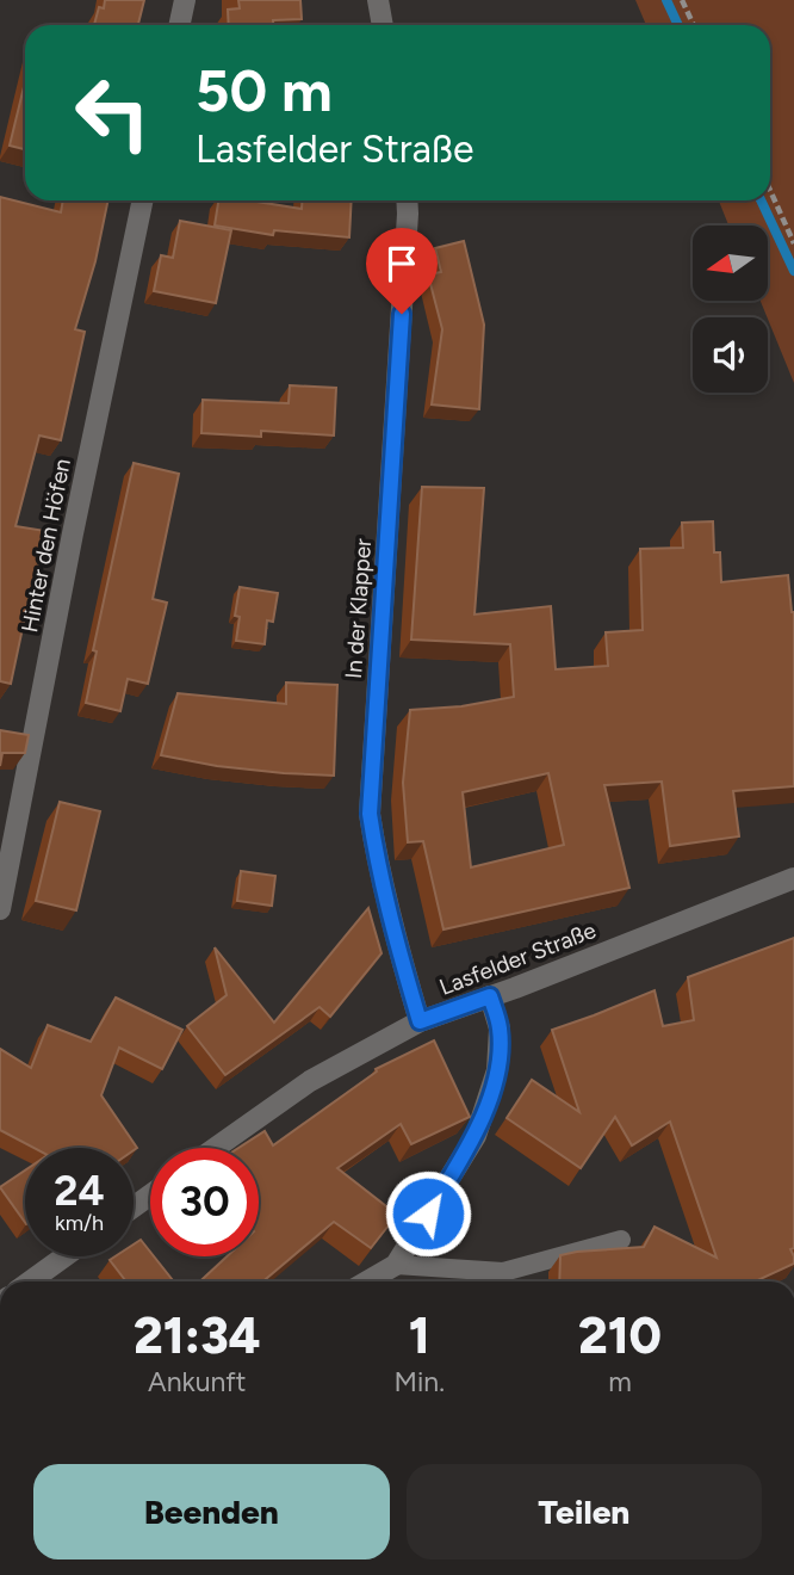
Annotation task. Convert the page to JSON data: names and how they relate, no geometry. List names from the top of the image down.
{
  "streets": {
    "street": ["Hinter den Höfen", "In der Klapper", "Lasfelder Straße"]
  },
  "crossings": [
    ["In der Klapper", "Lasfelder Straße"]
  ],
  "north": "left",
  "page": {
    "turn": ["50 m", "Lasfelder Straße"],
    "speed": "24 km/h",
    "limit": "30",
    "eta": [
      "21:34",
      "Ankunft",
      "1",
      "Min.",
      "210",
      "m"
    ],
    "buttons": ["Beenden", "Teilen"]
  }
}
